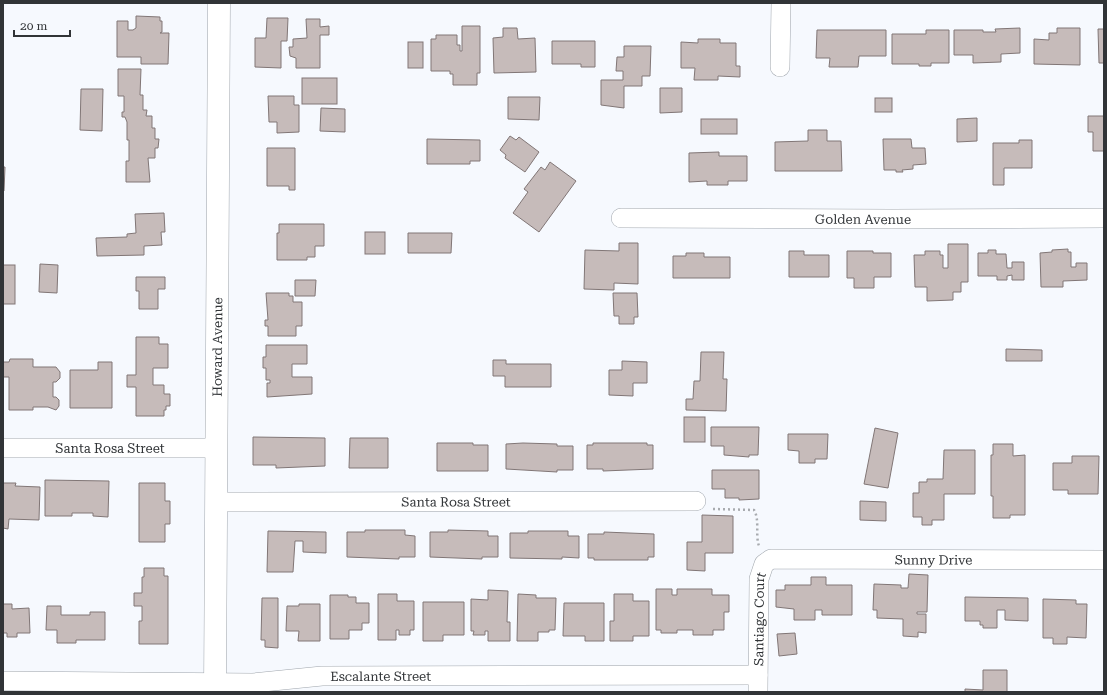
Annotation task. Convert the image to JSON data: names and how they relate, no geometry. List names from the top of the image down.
{
  "streets": {
    "street": [
      "Golden Avenue",
      "Howard Avenue",
      "Santa Rosa Street",
      "Sunny Drive",
      "Santiago Court",
      "Escalante Street"
    ]
  },
  "crossings": [
    ["Howard Avenue", "Santa Rosa Street"],
    ["Howard Avenue", "Escalante Street"],
    ["Sunny Drive", "Santiago Court"],
    ["Santiago Court", "Escalante Street"]
  ],
  "scale_bar": "20 m"
}
